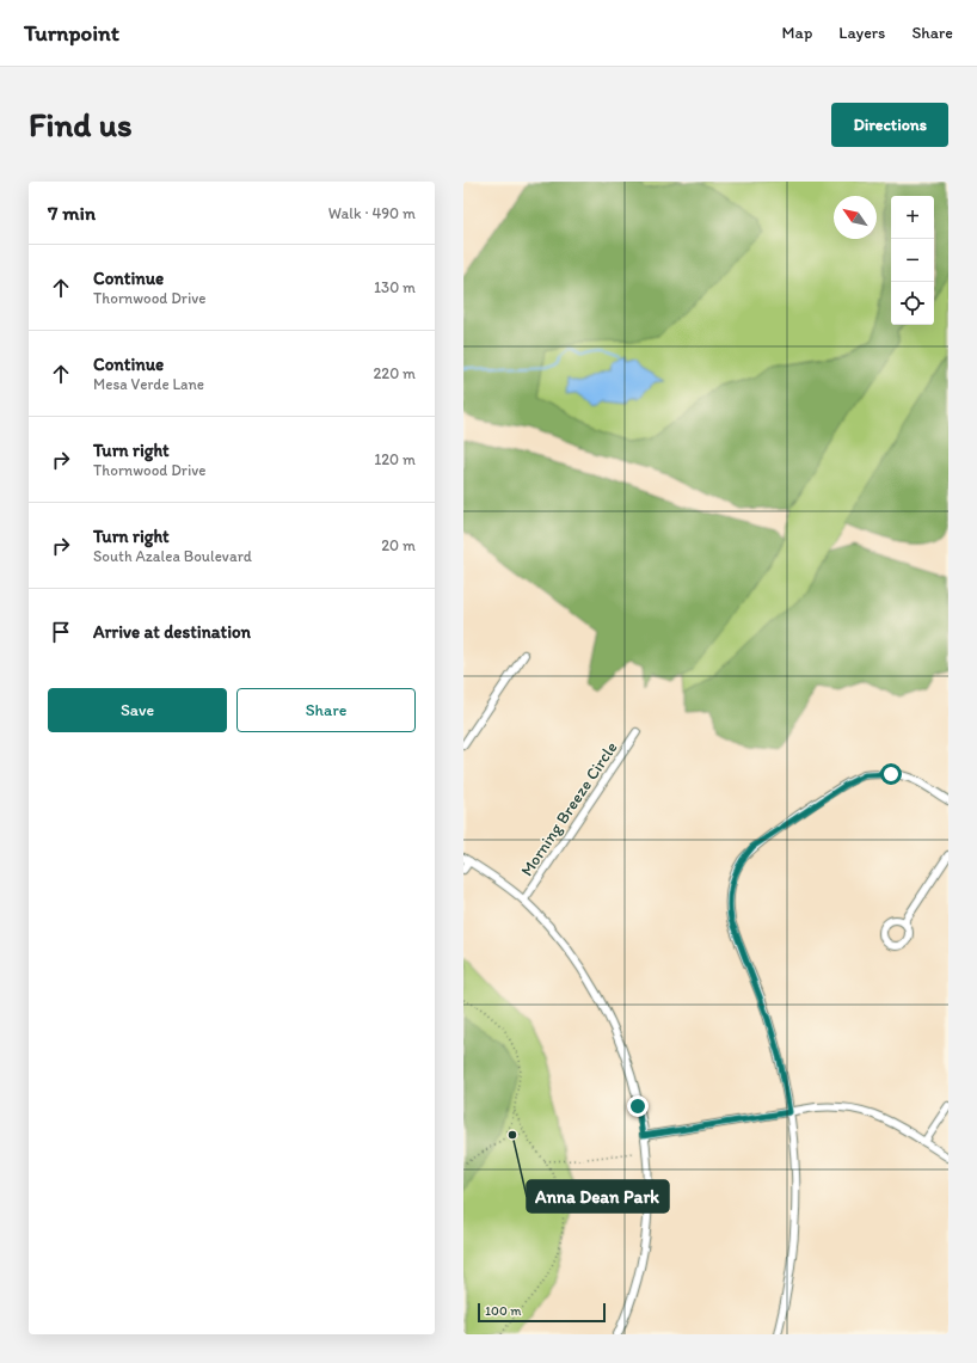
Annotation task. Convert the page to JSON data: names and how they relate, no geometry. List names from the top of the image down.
{
  "streets": {
    "street": ["Morning Breeze Circle"]
  },
  "places": ["Anna Dean Park"],
  "scale_bar": "100 m",
  "north": "top left",
  "page": {
    "header": "Turnpoint",
    "nav": ["Map", "Layers", "Share"],
    "buttons": [
      "Directions",
      ["Save", "Share"]
    ],
    "title": "Find us",
    "heading": ["7 min", "Walk · 490 m"],
    "map_buttons": ["+", "−"],
    "list": [
      ["Continue", "Thornwood Drive", "130 m"],
      ["Continue", "Mesa Verde Lane", "220 m"],
      ["Turn right", "Thornwood Drive", "120 m"],
      ["Turn right", "South Azalea Boulevard", "20 m"],
      "Arrive at destination"
    ],
    "scale": "100 m"
  }
}
